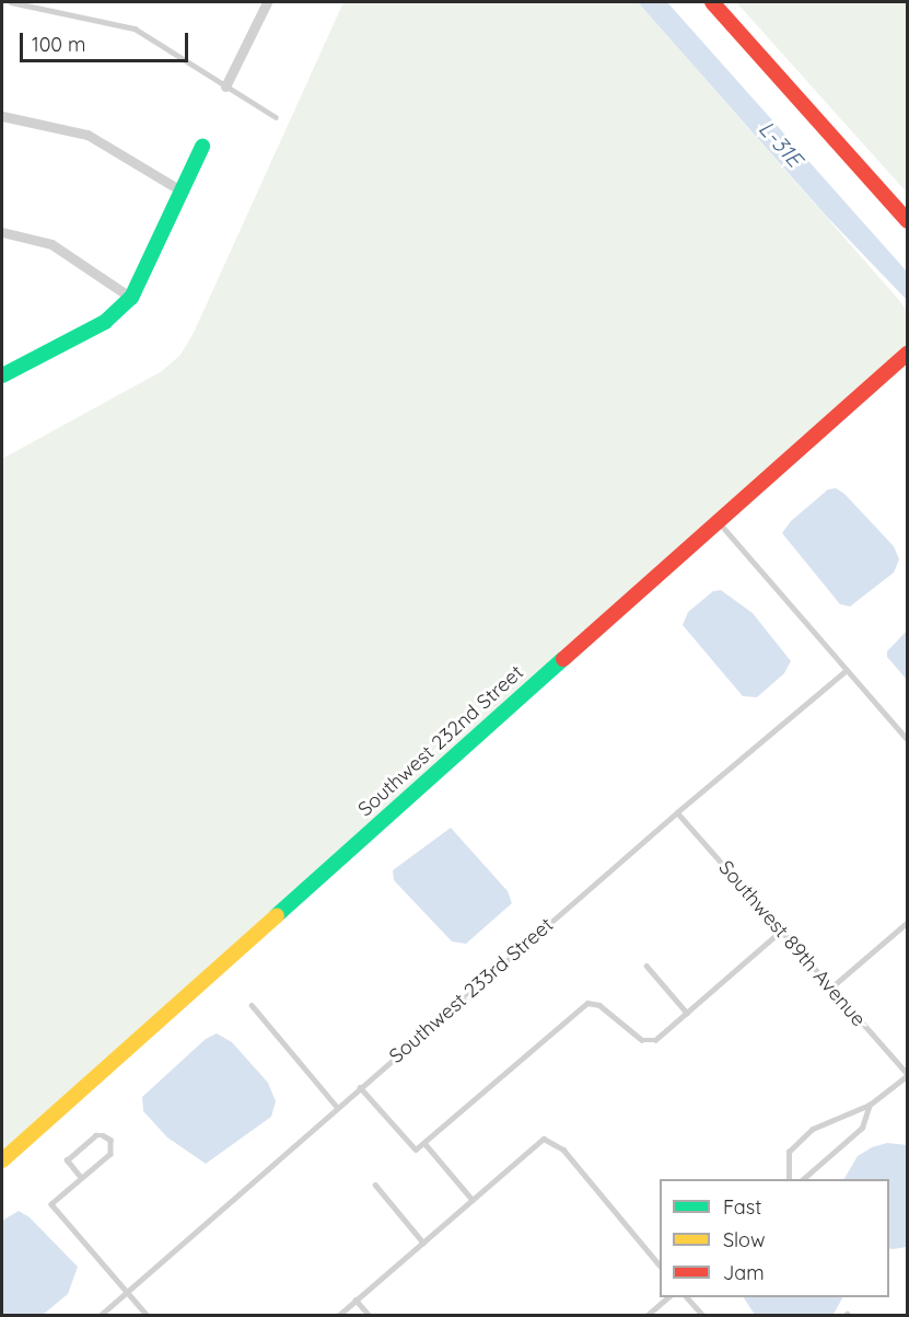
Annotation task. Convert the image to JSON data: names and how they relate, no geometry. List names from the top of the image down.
{
  "streets": {
    "street": ["Southwest 232nd Street"],
    "lane": ["Southwest 89th Avenue", "Southwest 233rd Street"]
  },
  "crossings": [
    ["Southwest 89th Avenue", "Southwest 233rd Street"]
  ],
  "water": ["L-31E"],
  "legend": ["Fast", "Slow", "Jam"],
  "scale_bar": "100 m"
}
